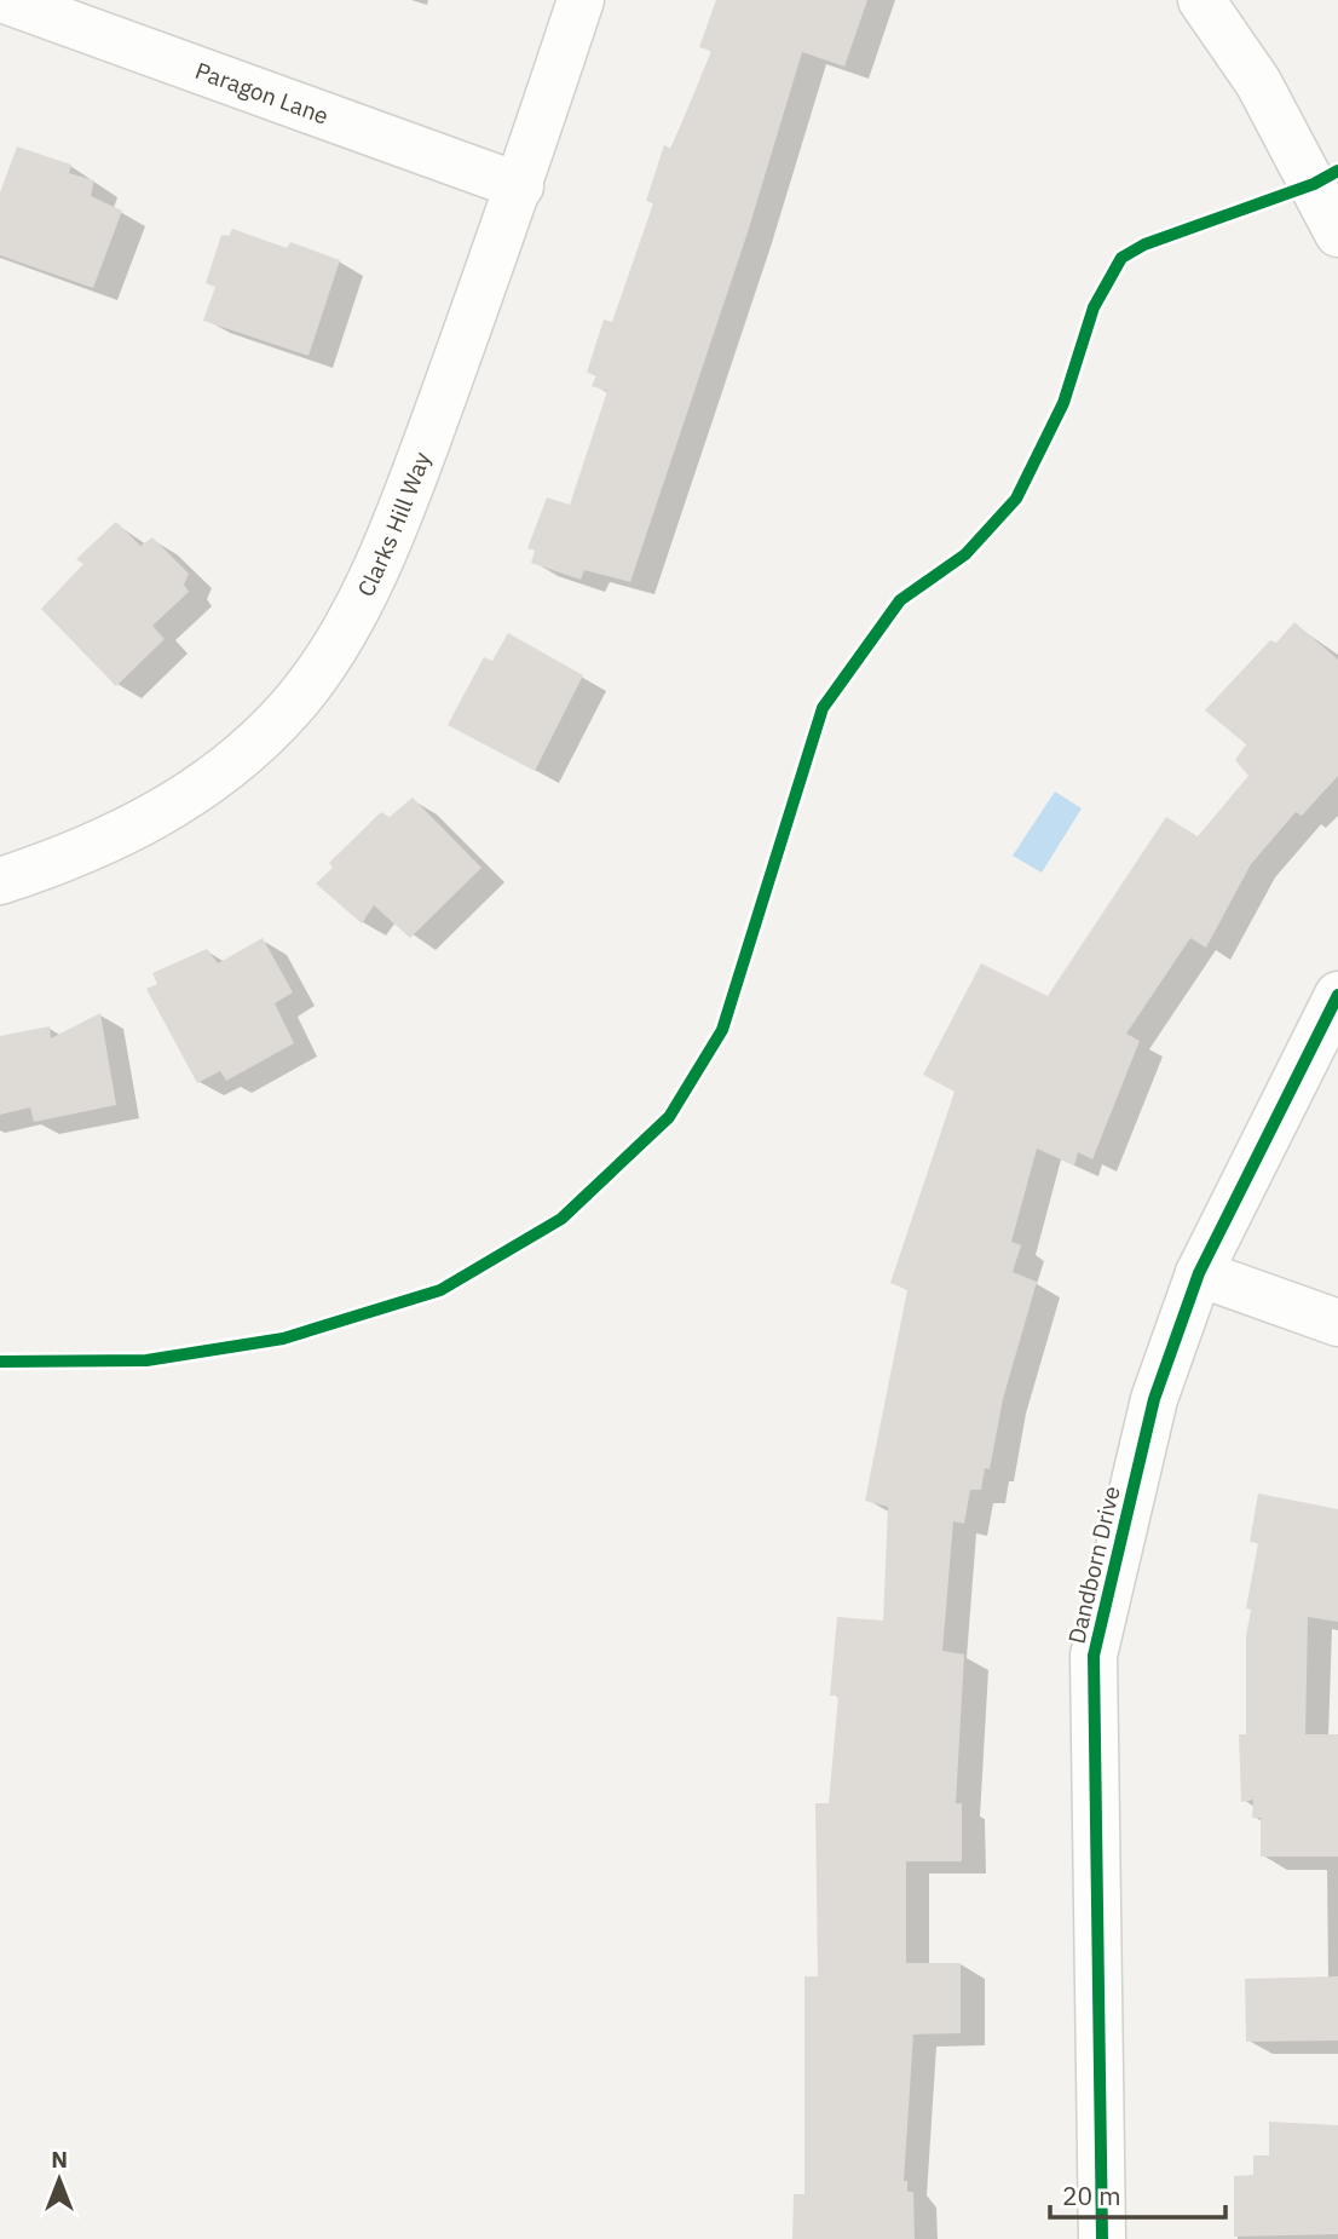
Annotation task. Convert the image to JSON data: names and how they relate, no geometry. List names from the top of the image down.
{
  "streets": {
    "street": ["Paragon Lane", "Clarks Hill Way", "Dandborn Drive"]
  },
  "crossings": [
    ["Paragon Lane", "Clarks Hill Way"]
  ],
  "scale_bar": "20 m",
  "north": "top"
}
